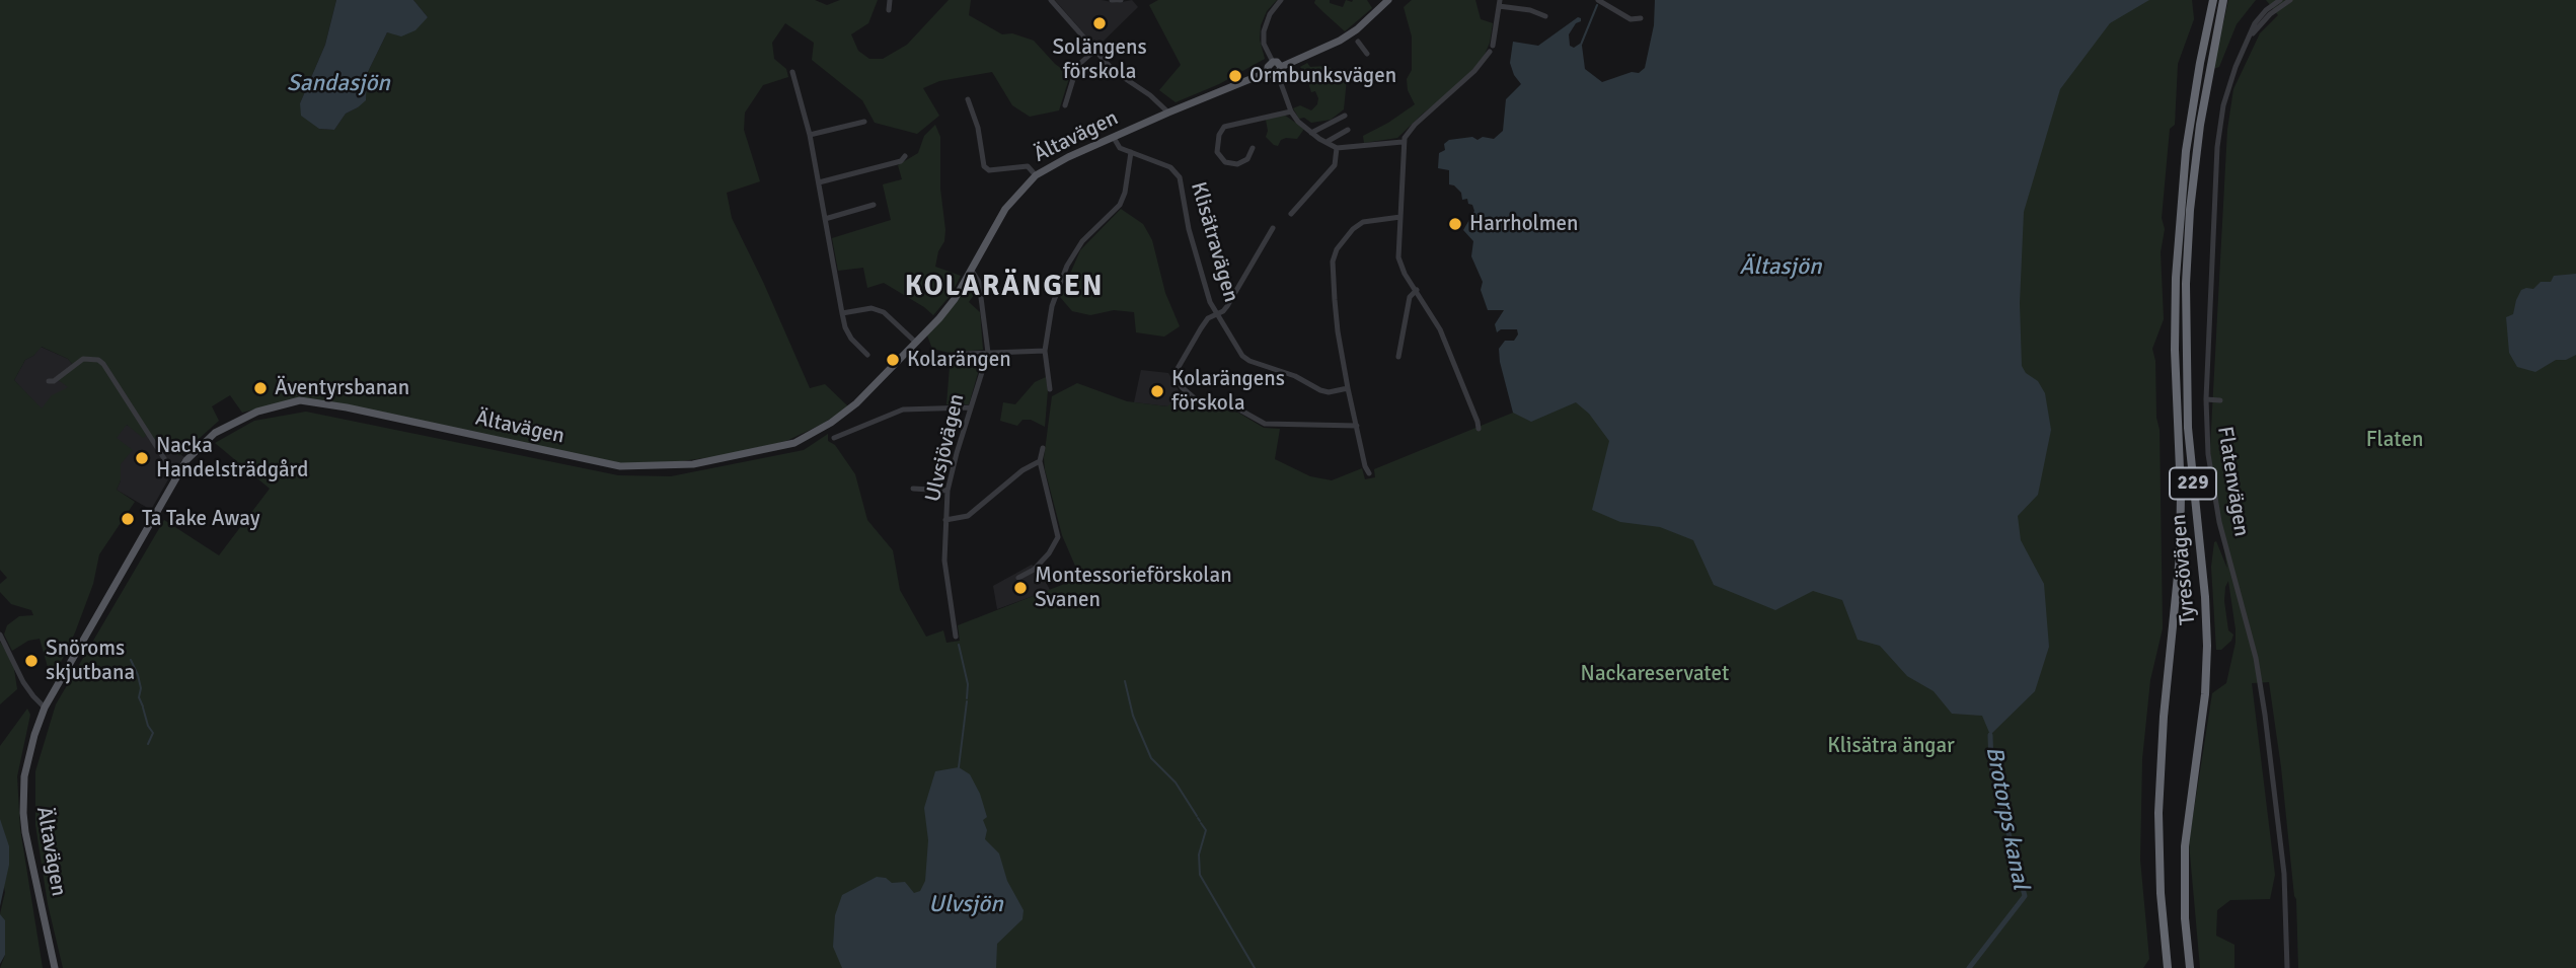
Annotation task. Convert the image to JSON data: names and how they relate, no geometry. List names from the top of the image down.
{
  "streets": {
    "highway": ["229", "Tyresövägen"],
    "main road": ["Ältavägen"],
    "street": ["Klisätravägen", "Ulvsjövägen", "Flatenvägen"]
  },
  "crossings": [
    ["Ältavägen", "Klisätravägen"],
    ["Ältavägen", "Ulvsjövägen"]
  ],
  "districts": ["KOLARÄNGEN"],
  "water": [
    "Sandasjön",
    "Ältasjön",
    "Brotorps kanal",
    "Ulvsjön"
  ],
  "parks": ["Flaten", "Nackareservatet", "Klisätra ängar"],
  "places": [
    "Solängens förskola",
    "Ormbunksvägen",
    "Harrholmen",
    "Kolarängen",
    "Äventyrsbanan",
    "Kolarängens förskola",
    "Nacka Handelsträdgård",
    "Ta Take Away",
    "Montessorieförskolan Svanen",
    "Snöroms skjutbana"
  ]
}
